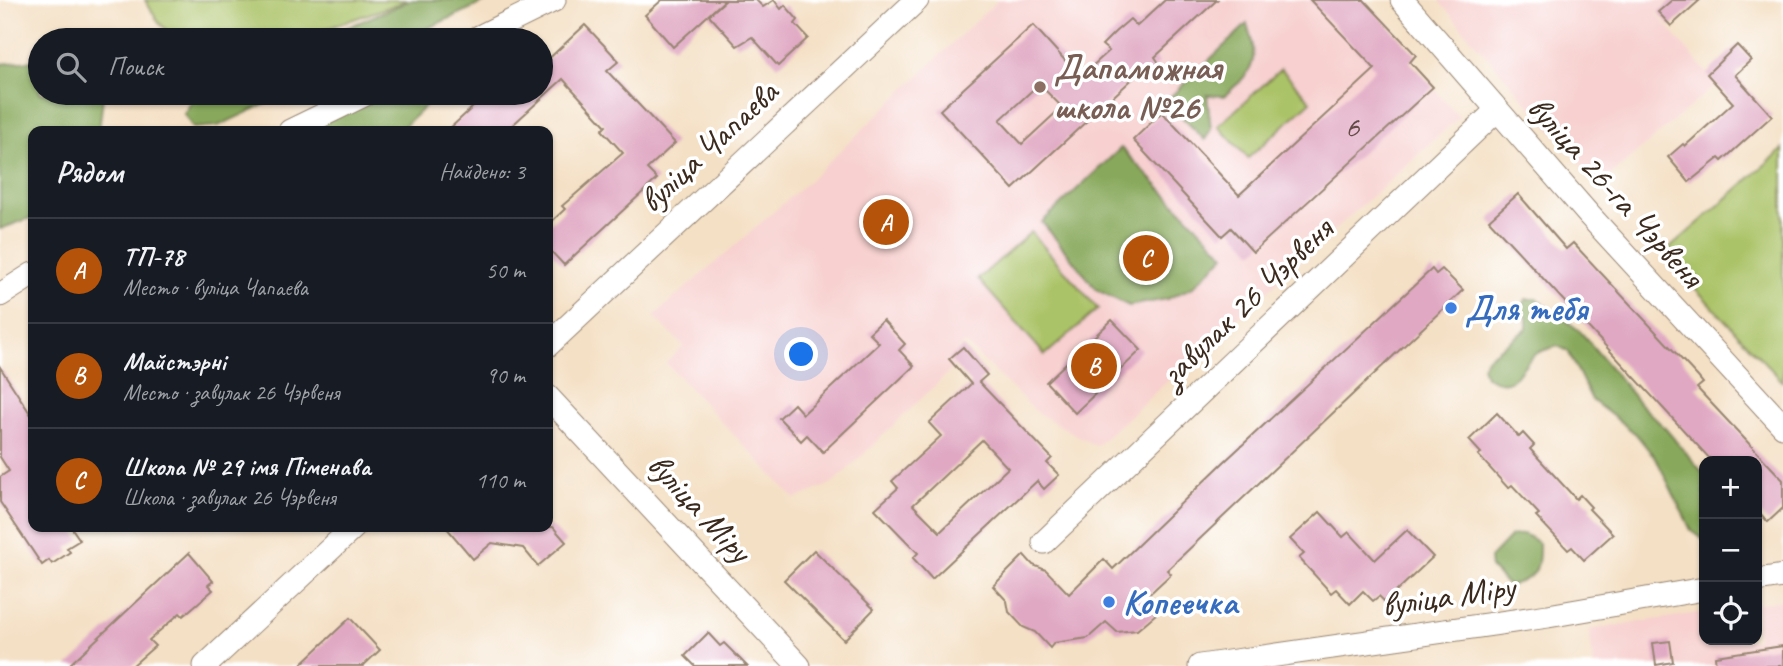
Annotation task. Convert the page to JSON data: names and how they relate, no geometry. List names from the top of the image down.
{
  "streets": {
    "street": [
      "вуліца Чапаева",
      "вуліца 26-га Чэрвеня",
      "завулак 26 Чэрвеня",
      "вуліца Міру"
    ]
  },
  "crossings": [
    ["вуліца 26-га Чэрвеня", "завулак 26 Чэрвеня"]
  ],
  "places": ["Дапаможная школа №26", "Для тебя", "Копеечка"],
  "house_numbers": ["6"],
  "page": {
    "search": "Поиск",
    "heading": ["Рядом", "Найдено: 3"],
    "pins": ["A", "C", "B"],
    "list": [
      {
        "mark": "A",
        "name": "ТП-78",
        "note": "Место · вуліца Чапаева",
        "value": "50 m"
      },
      {
        "mark": "B",
        "name": "Майстэрні",
        "note": "Место · завулак 26 Чэрвеня",
        "value": "90 m"
      },
      {
        "mark": "C",
        "name": "Школа № 29 імя Піменава",
        "note": "Школа · завулак 26 Чэрвеня",
        "value": "110 m"
      }
    ],
    "map_buttons": ["+", "−"]
  }
}
